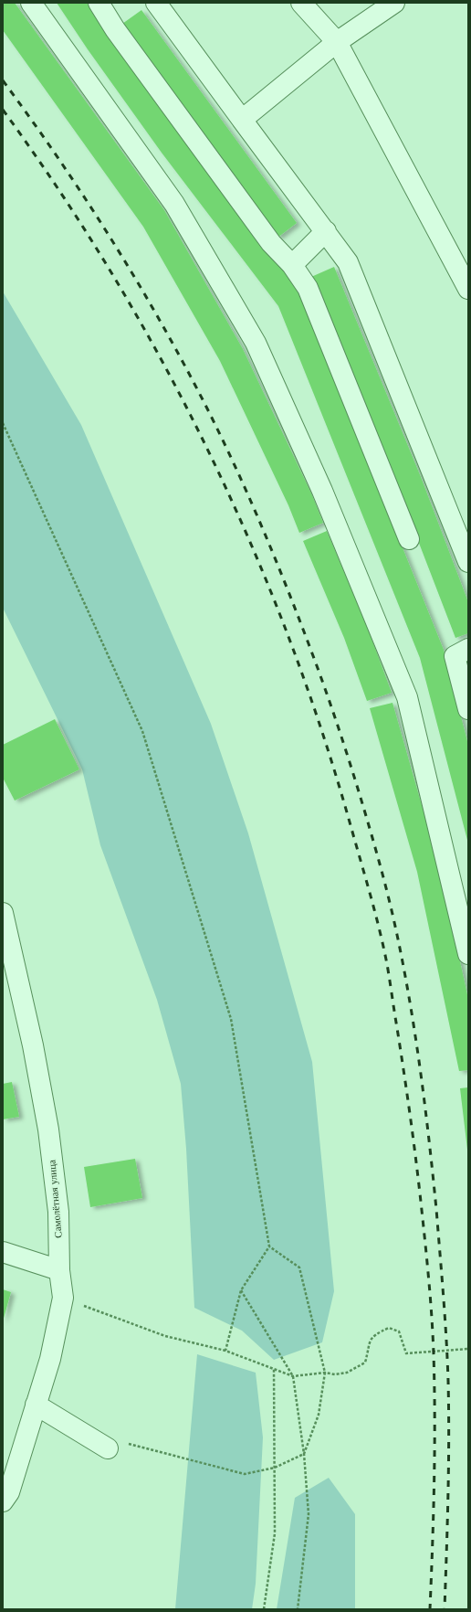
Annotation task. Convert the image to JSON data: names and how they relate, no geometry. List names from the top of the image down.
{
  "streets": {
    "street": ["Самолётная улица"]
  }
}
